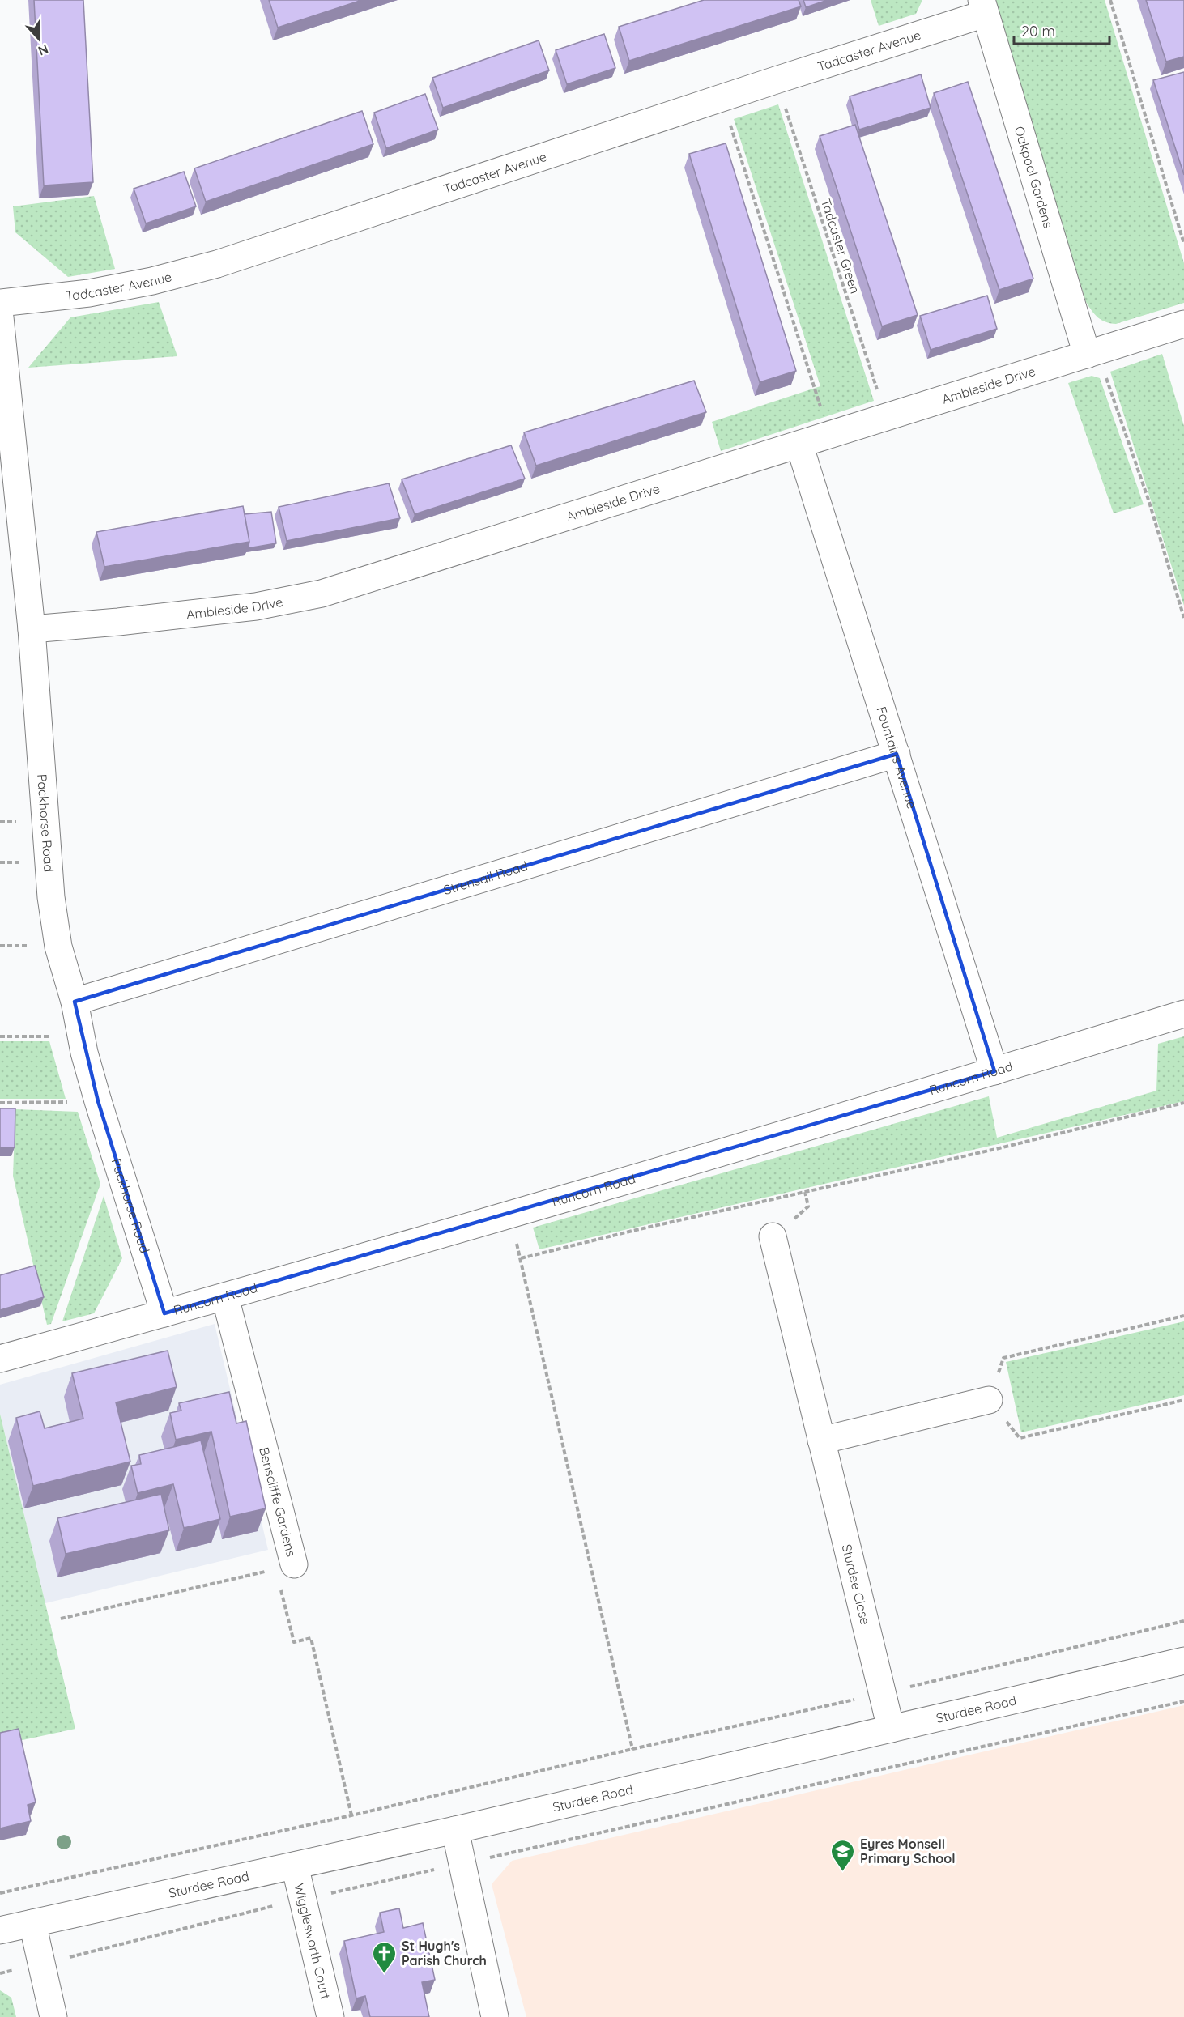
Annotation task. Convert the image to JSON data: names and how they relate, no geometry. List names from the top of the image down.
{
  "streets": {
    "street": [
      "Tadcaster Avenue",
      "Oakpool Gardens",
      "Ambleside Drive",
      "Fountains Avenue",
      "Packhorse Road",
      "Strensall Road",
      "Runcorn Road",
      "Benscliffe Gardens",
      "Sturdee Close",
      "Sturdee Road",
      "Wigglesworth Court"
    ],
    "path": ["Tadcaster Green"]
  },
  "crossings": [
    ["Tadcaster Avenue", "Oakpool Gardens"],
    ["Tadcaster Avenue", "Tadcaster Green"],
    ["Oakpool Gardens", "Ambleside Drive"],
    ["Tadcaster Green", "Ambleside Drive"],
    ["Ambleside Drive", "Fountains Avenue"],
    ["Ambleside Drive", "Packhorse Road"],
    ["Fountains Avenue", "Strensall Road"],
    ["Fountains Avenue", "Runcorn Road"],
    ["Packhorse Road", "Strensall Road"],
    ["Packhorse Road", "Runcorn Road"],
    ["Runcorn Road", "Benscliffe Gardens"],
    ["Sturdee Close", "Sturdee Road"],
    ["Sturdee Road", "Wigglesworth Court"]
  ],
  "places": {
    "school or university": ["Eyres Monsell Primary School"],
    "church": ["St Hugh's Parish Church"]
  },
  "scale_bar": "20 m",
  "north": "bottom"
}
